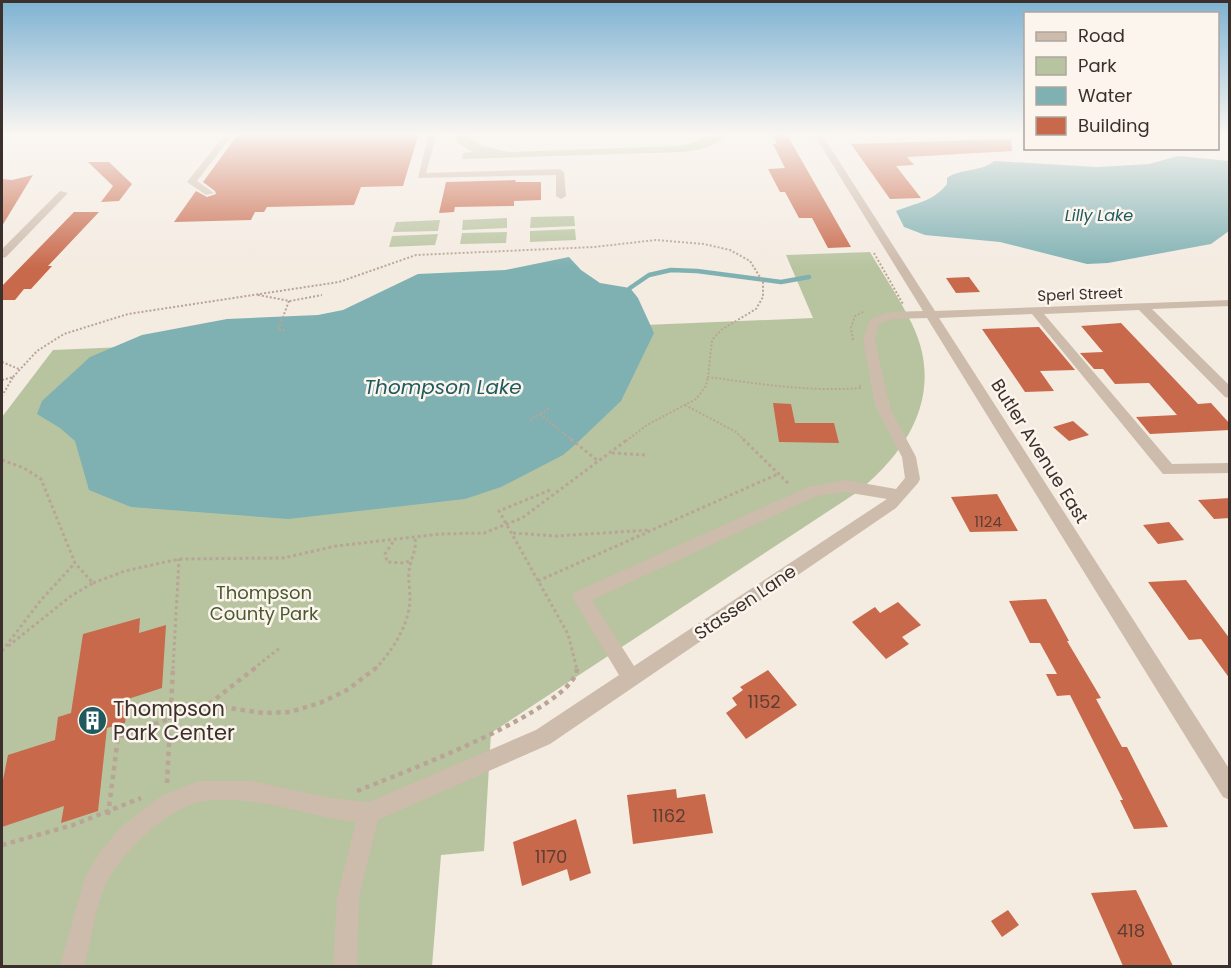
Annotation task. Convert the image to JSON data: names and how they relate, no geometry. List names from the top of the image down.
{
  "streets": {
    "street": ["Sperl Street", "Butler Avenue East", "Stassen Lane"]
  },
  "crossings": [
    ["Sperl Street", "Butler Avenue East"],
    ["Sperl Street", "Stassen Lane"],
    ["Butler Avenue East", "Stassen Lane"]
  ],
  "water": ["Lilly Lake", "Thompson Lake"],
  "parks": ["Thompson County Park"],
  "places": {
    "building": ["Thompson Park Center"]
  },
  "house_numbers": [
    "1124",
    "1152",
    "1162",
    "1170",
    "418"
  ],
  "legend": [
    "Road",
    "Park",
    "Water",
    "Building"
  ]
}
